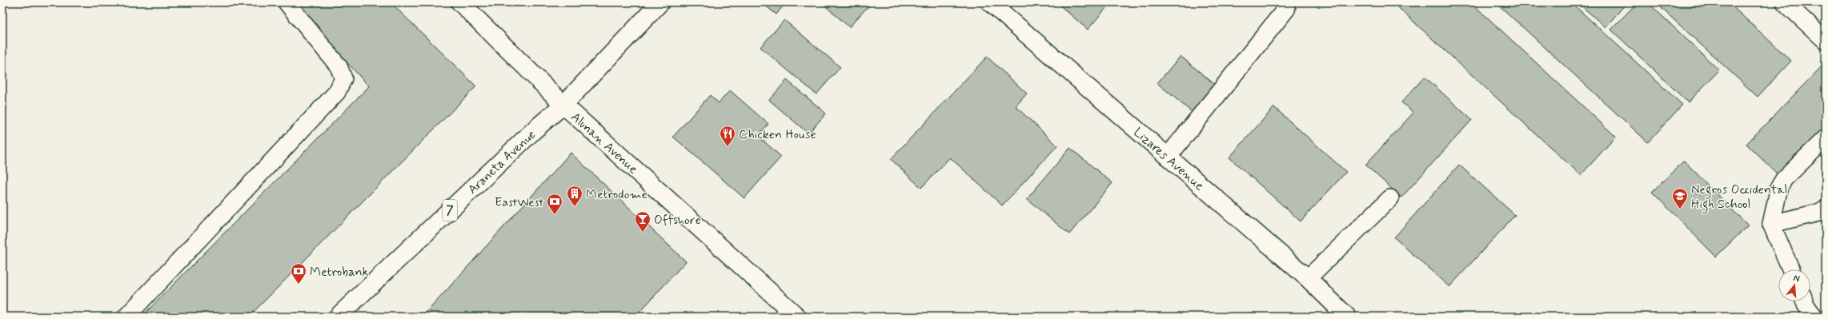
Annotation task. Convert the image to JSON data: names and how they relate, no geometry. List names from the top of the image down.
{
  "streets": {
    "street": [
      "Alunan Avenue",
      "Lizares Avenue",
      "Araneta Avenue",
      "7"
    ]
  },
  "crossings": [
    ["Alunan Avenue", "Araneta Avenue"]
  ],
  "places": {
    "restaurant": ["Chicken House"],
    "building": ["Metrodome"],
    "school or university": ["Negros Occidental High School"],
    "bank": ["EastWest", "Metrobank"],
    "bar": ["Offshore"]
  },
  "north": "top"
}
